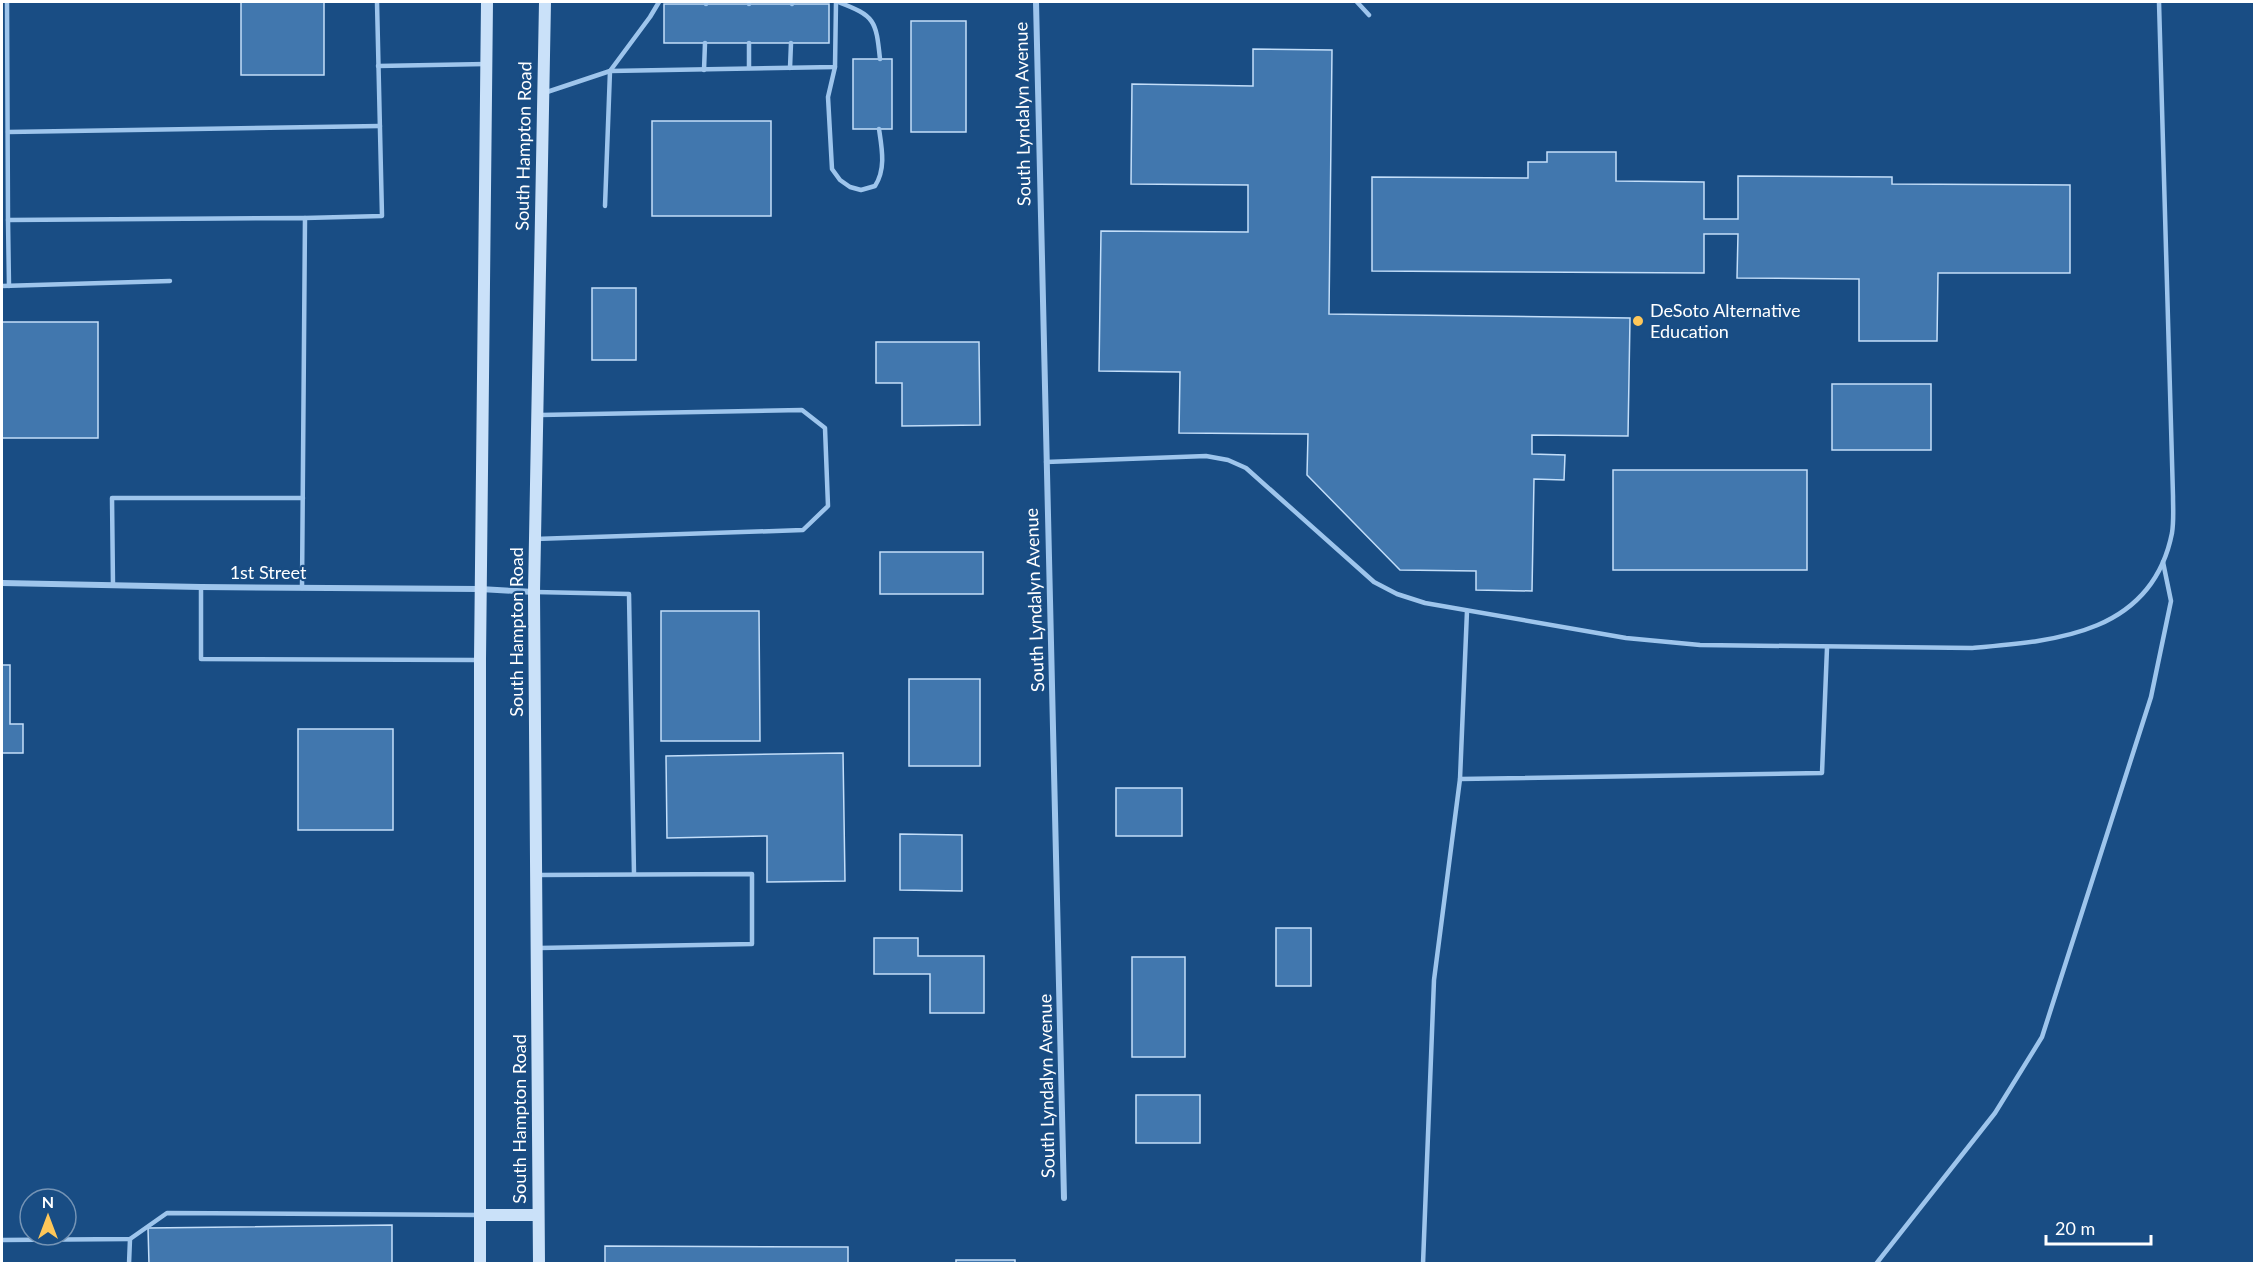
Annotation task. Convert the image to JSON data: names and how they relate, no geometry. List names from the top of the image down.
{
  "streets": {
    "main road": ["South Hampton Road"],
    "street": ["South Lyndalyn Avenue", "1st Street"]
  },
  "crossings": [
    ["South Hampton Road", "1st Street"]
  ],
  "places": ["DeSoto Alternative Education"],
  "scale_bar": "20 m",
  "north": "top"
}
